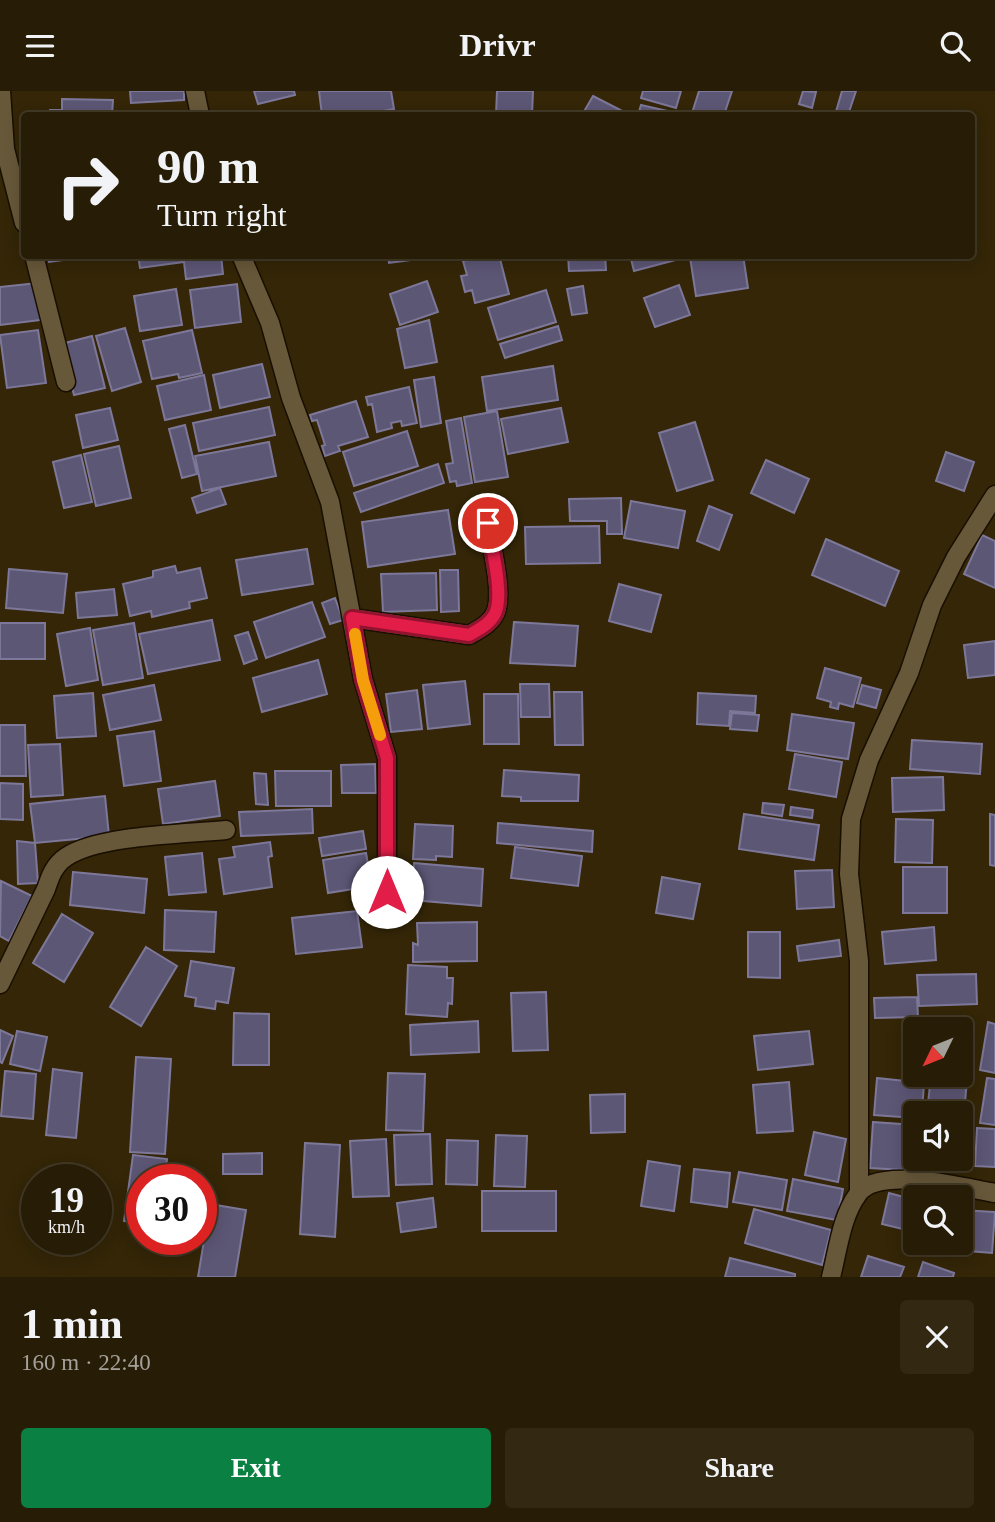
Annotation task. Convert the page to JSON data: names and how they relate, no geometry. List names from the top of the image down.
{
  "north": "bottom left",
  "page": {
    "header": "Drivr",
    "turn": ["90 m", "Turn right"],
    "speed": "19 km/h",
    "limit": "30",
    "heading": ["1 min", "160 m · 22:40"],
    "buttons": ["Exit", "Share"]
  }
}
